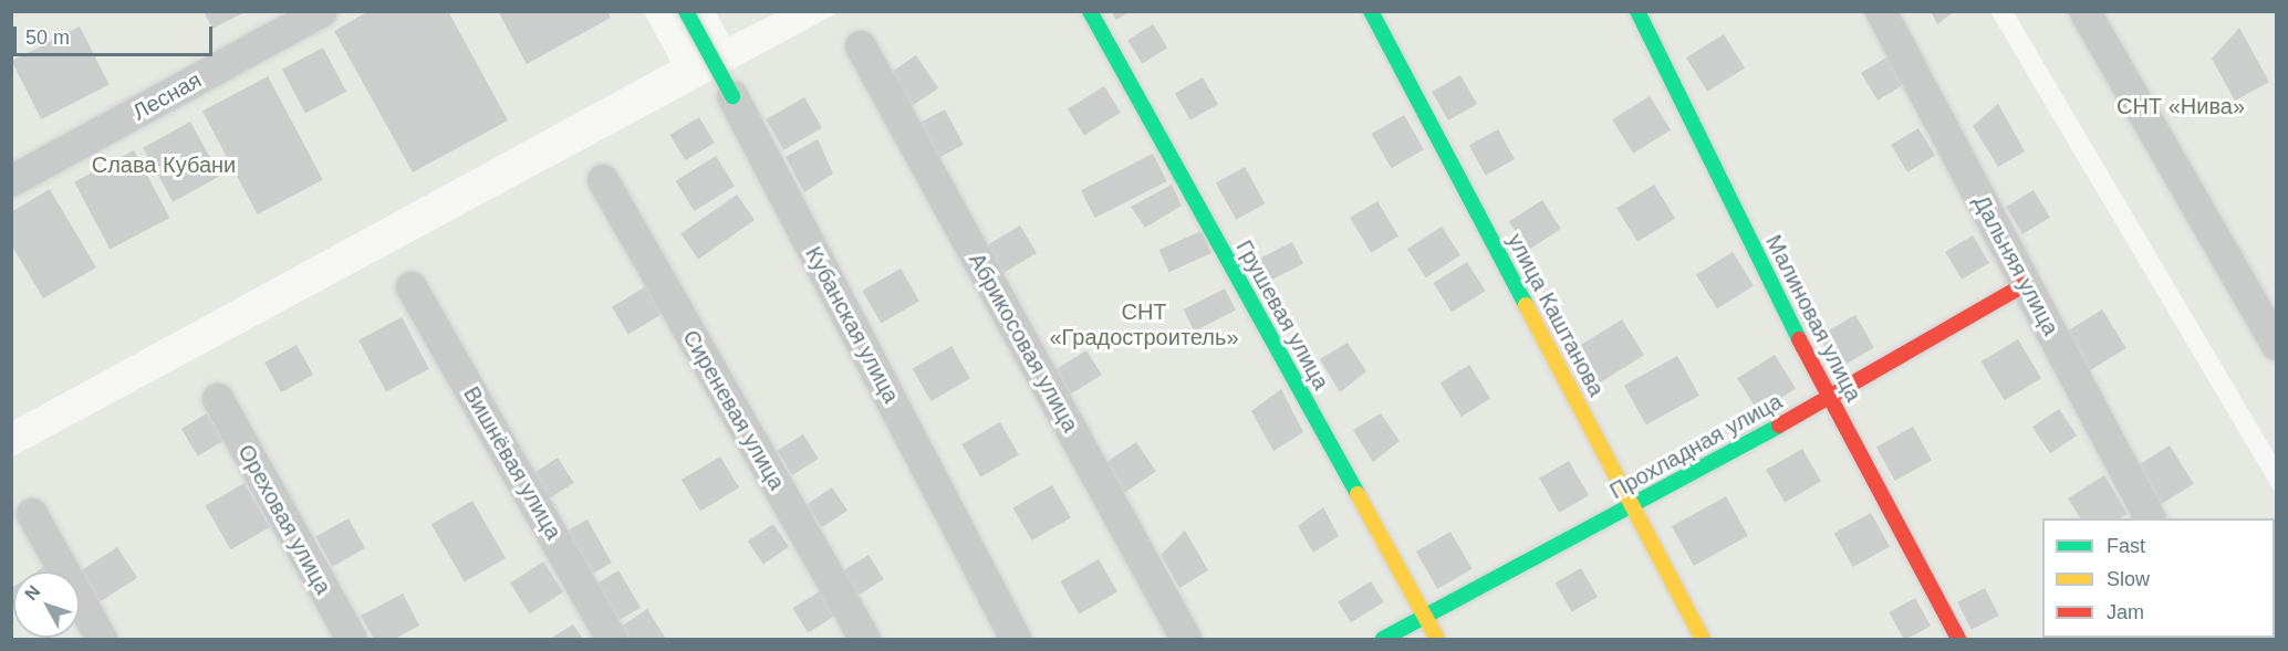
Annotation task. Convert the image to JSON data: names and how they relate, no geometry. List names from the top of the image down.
{
  "streets": {
    "street": [
      "Лесная",
      "Дальняя улица",
      "Грушевая улица",
      "улица Каштанова",
      "Малиновая улица",
      "Кубанская улица",
      "Абрикосовая улица",
      "Сиреневая улица",
      "Прохладная улица",
      "Вишнёвая улица",
      "Ореховая улица"
    ]
  },
  "crossings": [
    ["Дальняя улица", "Прохладная улица"],
    ["Грушевая улица", "Прохладная улица"],
    ["улица Каштанова", "Прохладная улица"],
    ["Малиновая улица", "Прохладная улица"]
  ],
  "parks": ["СНТ «Нива»", "Слава Кубани", "СНТ «Градостроитель»"],
  "legend": ["Fast", "Slow", "Jam"],
  "scale_bar": "50 m",
  "north": "top left"
}
